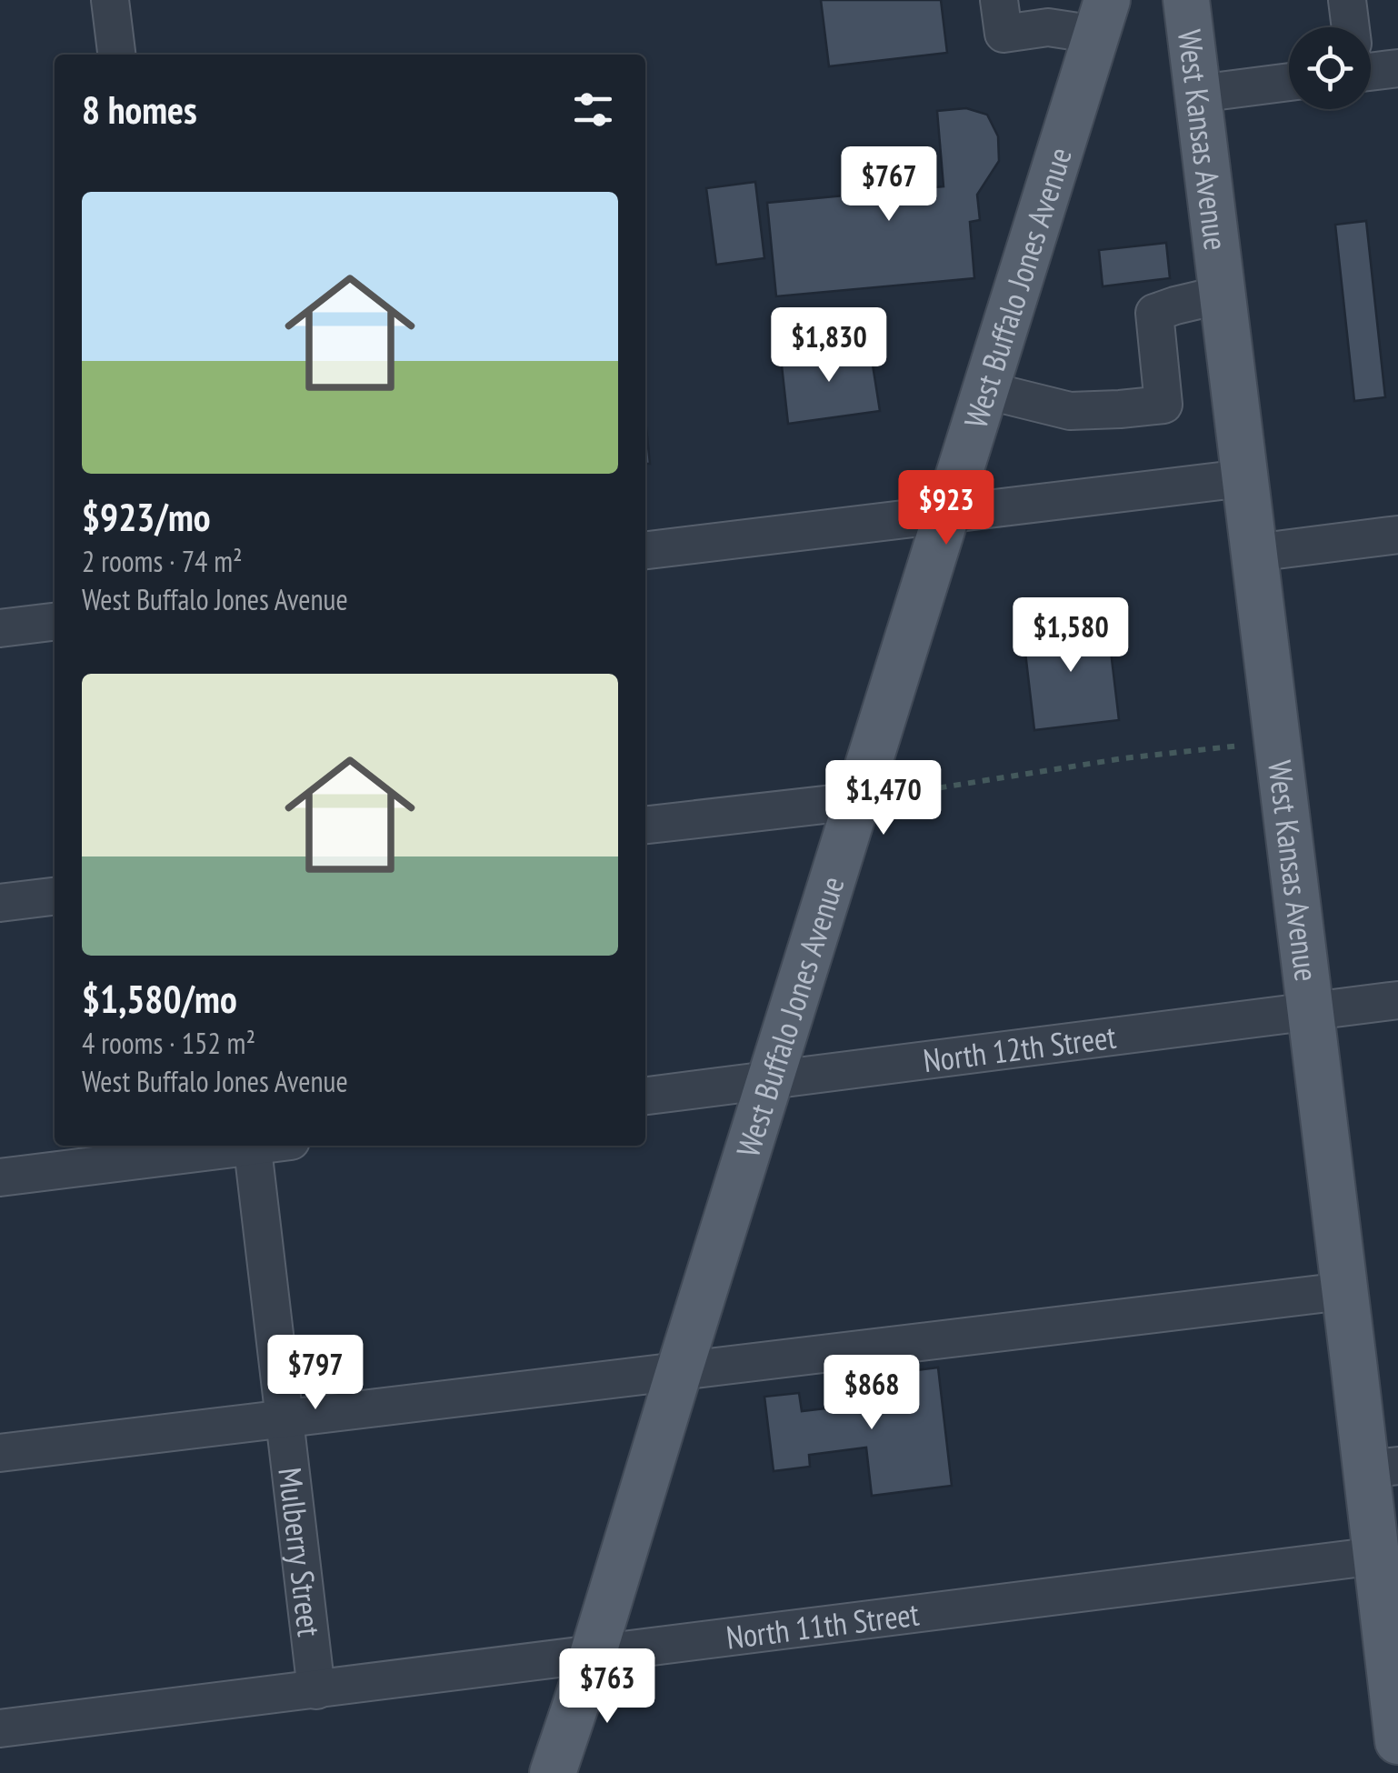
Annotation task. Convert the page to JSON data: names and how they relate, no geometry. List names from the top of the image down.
{
  "streets": {
    "main road": ["West Kansas Avenue", "West Buffalo Jones Avenue"],
    "street": ["North 12th Street", "Mulberry Street", "North 11th Street"]
  },
  "crossings": [
    ["West Kansas Avenue", "North 12th Street"],
    ["West Kansas Avenue", "North 11th Street"],
    ["West Buffalo Jones Avenue", "North 12th Street"],
    ["West Buffalo Jones Avenue", "North 11th Street"],
    ["Mulberry Street", "North 11th Street"]
  ],
  "page": {
    "heading": "8 homes",
    "price": [
      "$767",
      "$1,830",
      "$923",
      "$1,580",
      "$1,470",
      "$797",
      "$868",
      "$763"
    ],
    "list": [
      {
        "name": "$923/mo",
        "note": "2 rooms · 74 m² · West Buffalo Jones Avenue"
      },
      {
        "name": "$1,580/mo",
        "note": "4 rooms · 152 m² · West Buffalo Jones Avenue"
      }
    ]
  }
}
